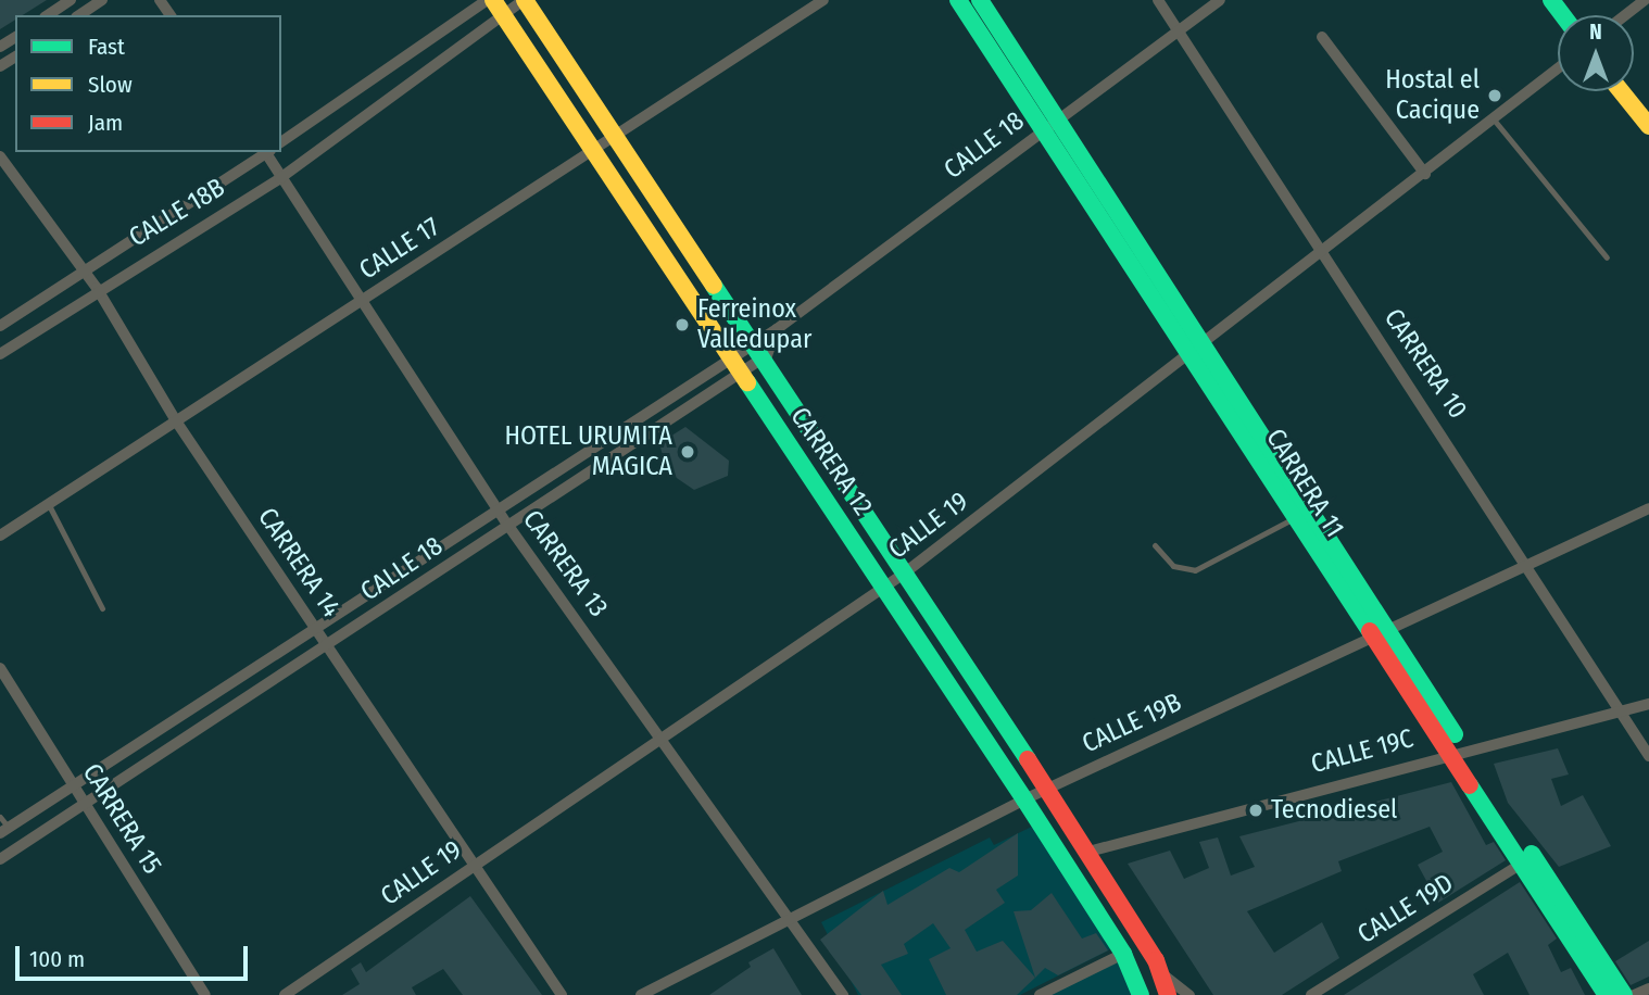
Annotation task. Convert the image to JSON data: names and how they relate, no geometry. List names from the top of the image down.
{
  "streets": {
    "street": [
      "CALLE 18",
      "CALLE 18B",
      "CALLE 17",
      "CARRERA 10",
      "CARRERA 12",
      "CARRERA 11",
      "CALLE 19",
      "CARRERA 14",
      "CARRERA 13",
      "CALLE 19B",
      "CALLE 19C",
      "CARRERA 15",
      "CALLE 19D"
    ]
  },
  "crossings": [
    ["CALLE 18", "CARRERA 10"],
    ["CALLE 18", "CARRERA 12"],
    ["CALLE 18", "CARRERA 11"],
    ["CALLE 18", "CARRERA 14"],
    ["CALLE 18", "CARRERA 13"],
    ["CALLE 18", "CARRERA 15"],
    ["CALLE 18B", "CARRERA 12"],
    ["CALLE 18B", "CARRERA 14"],
    ["CALLE 18B", "CARRERA 13"],
    ["CALLE 17", "CARRERA 12"],
    ["CALLE 17", "CARRERA 14"],
    ["CALLE 17", "CARRERA 13"],
    ["CARRERA 10", "CALLE 19"],
    ["CARRERA 10", "CALLE 19B"],
    ["CARRERA 10", "CALLE 19C"],
    ["CARRERA 12", "CALLE 19"],
    ["CARRERA 12", "CALLE 19B"],
    ["CARRERA 12", "CALLE 19C"],
    ["CARRERA 11", "CALLE 19"],
    ["CARRERA 11", "CALLE 19B"],
    ["CARRERA 11", "CALLE 19C"],
    ["CARRERA 11", "CALLE 19D"],
    ["CALLE 19", "CARRERA 14"],
    ["CALLE 19", "CARRERA 13"],
    ["CARRERA 13", "CALLE 19B"]
  ],
  "places": [
    "Hostal el Cacique",
    "Ferreinox Valledupar",
    "HOTEL URUMITA MAGICA",
    "Tecnodiesel"
  ],
  "legend": ["Fast", "Slow", "Jam"],
  "scale_bar": "100 m",
  "north": "top"
}
